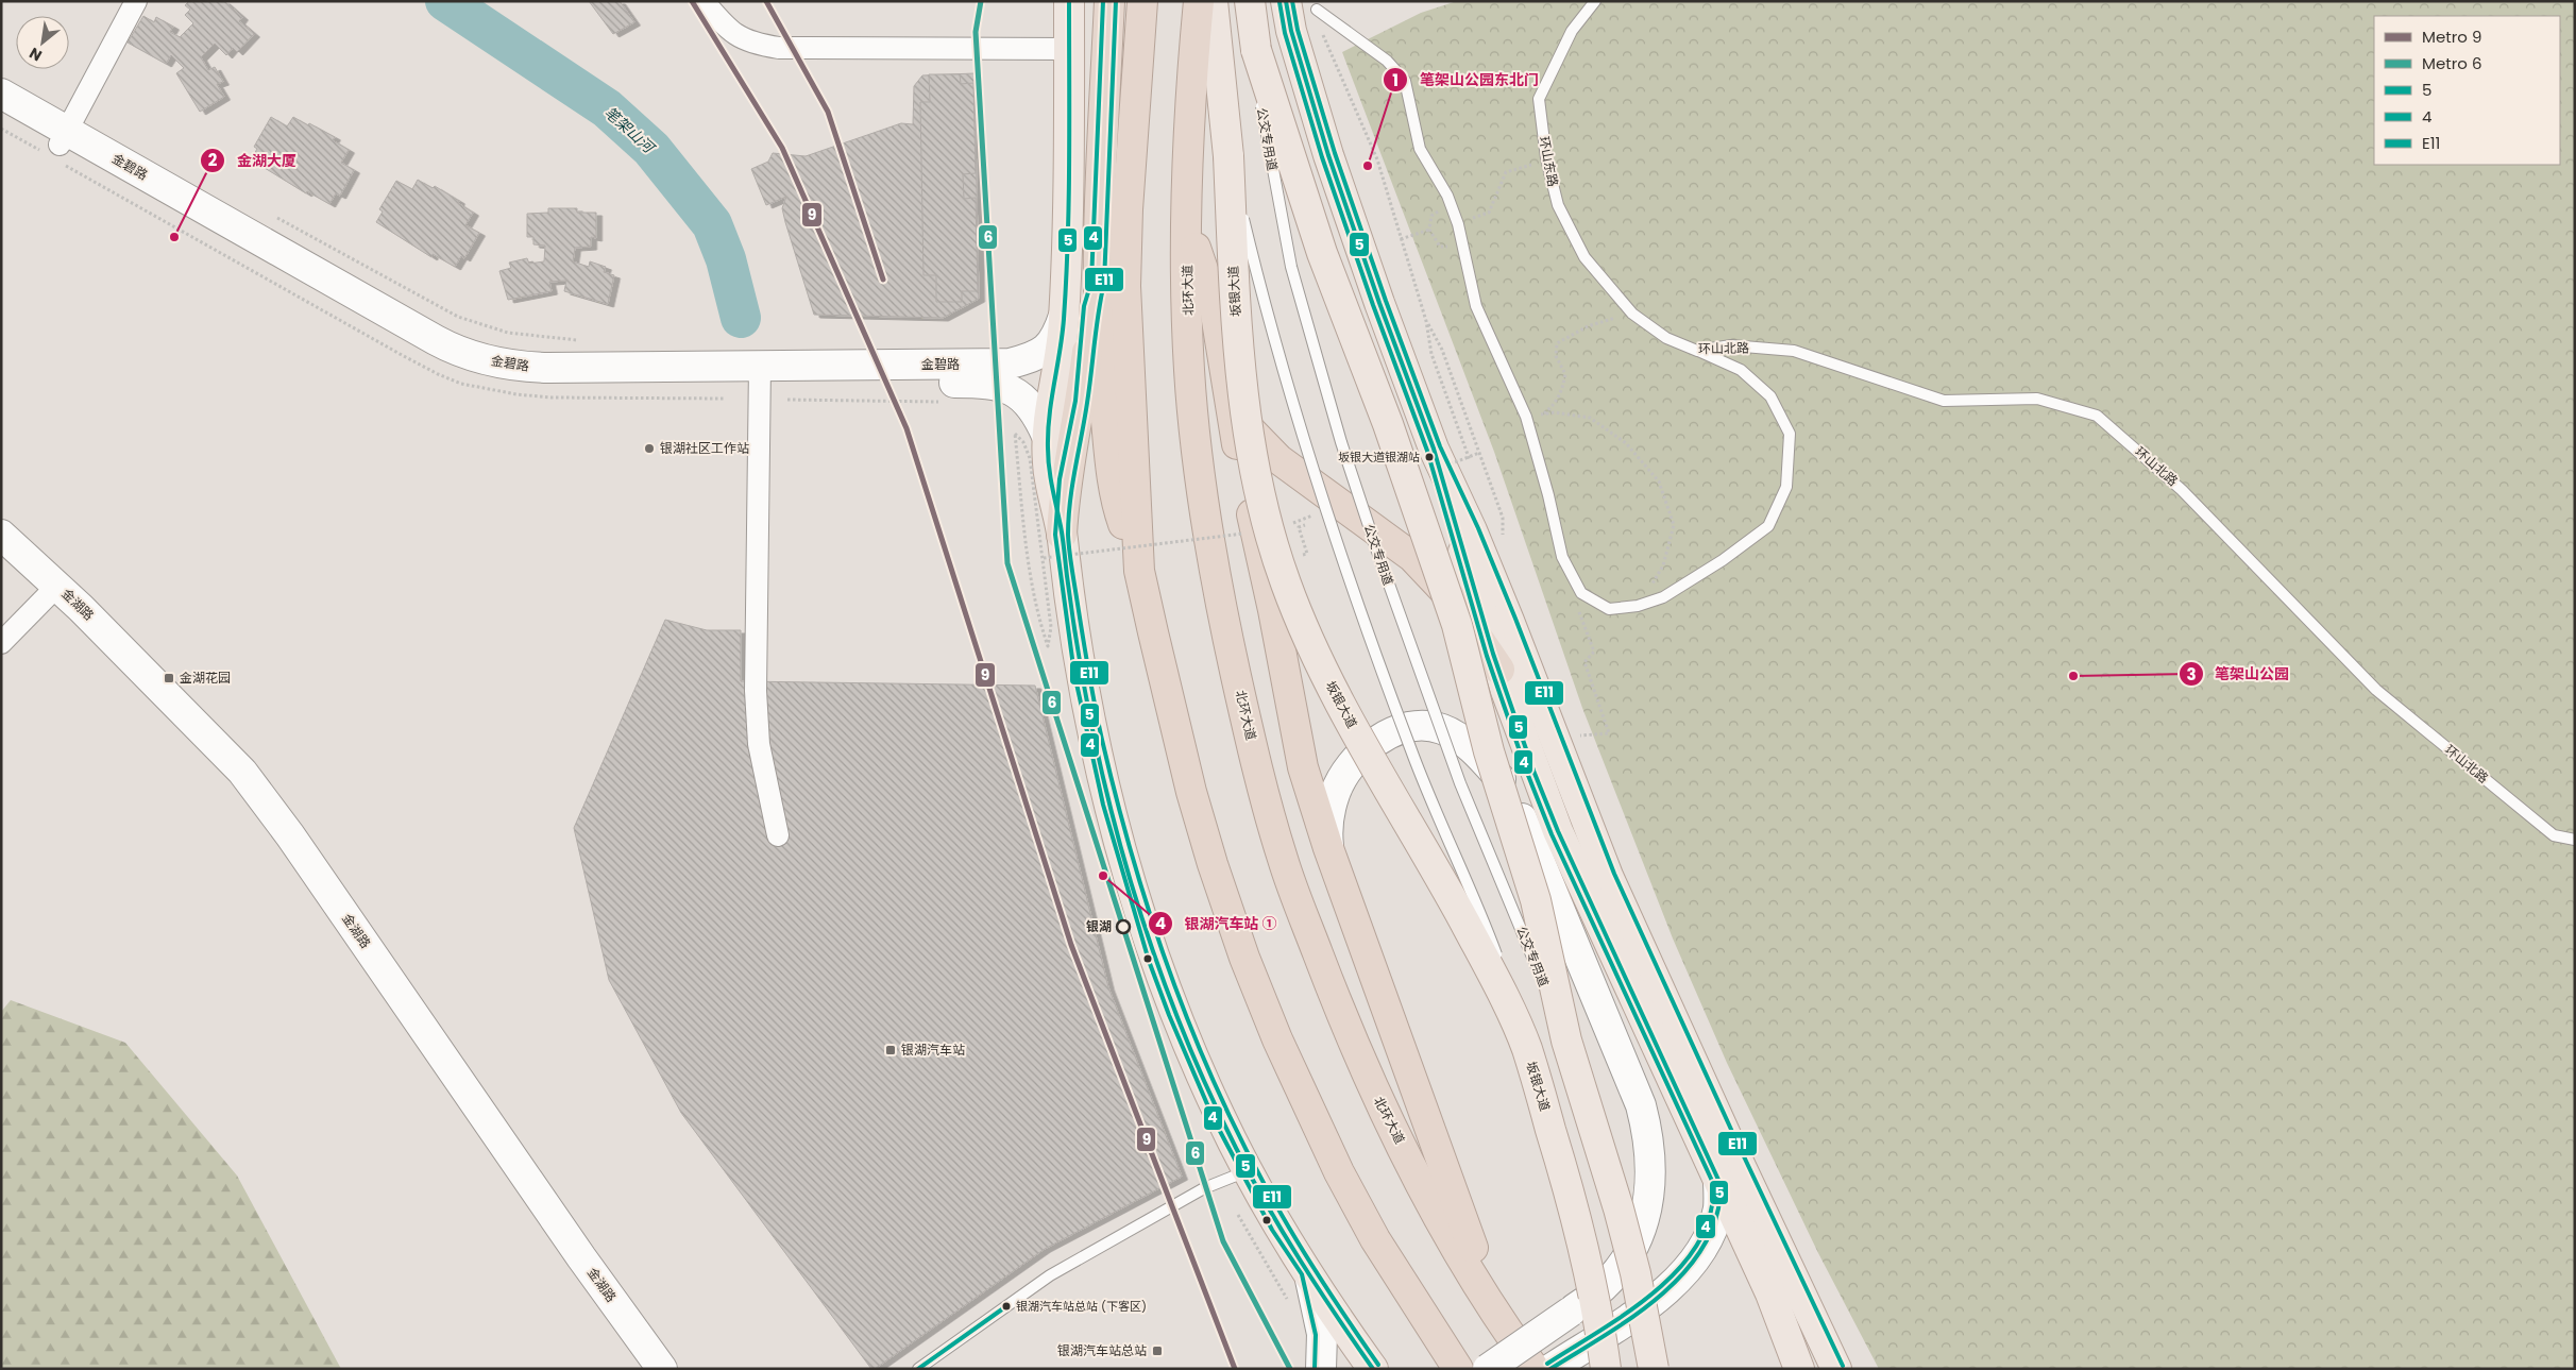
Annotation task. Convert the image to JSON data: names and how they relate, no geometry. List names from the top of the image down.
{
  "streets": {
    "highway": ["北环大道"],
    "main road": ["坂银大道"],
    "street": ["金碧路", "金湖路"],
    "lane": ["公交专用道", "环山东路", "环山北路"]
  },
  "crossings": [
    ["环山东路", "环山北路"]
  ],
  "water": ["笔架山河"],
  "places": {
    "other": [
      "笔架山公园东北门",
      "金湖大厦",
      "银湖社区工作站",
      "坂银大道银湖站",
      "笔架山公园",
      "银湖汽车站 ①",
      "银湖",
      "银湖汽车站总站 (下客区)"
    ],
    "transit": ["金湖花园", "银湖汽车站", "银湖汽车站总站"]
  },
  "lines": [
    "metro line 9",
    "metro line 6",
    "transit line 5",
    "transit line 4",
    "transit line E11"
  ],
  "legend": [
    "Metro 9",
    "Metro 6",
    "5",
    "4",
    "E11"
  ],
  "north": "bottom left"
}
